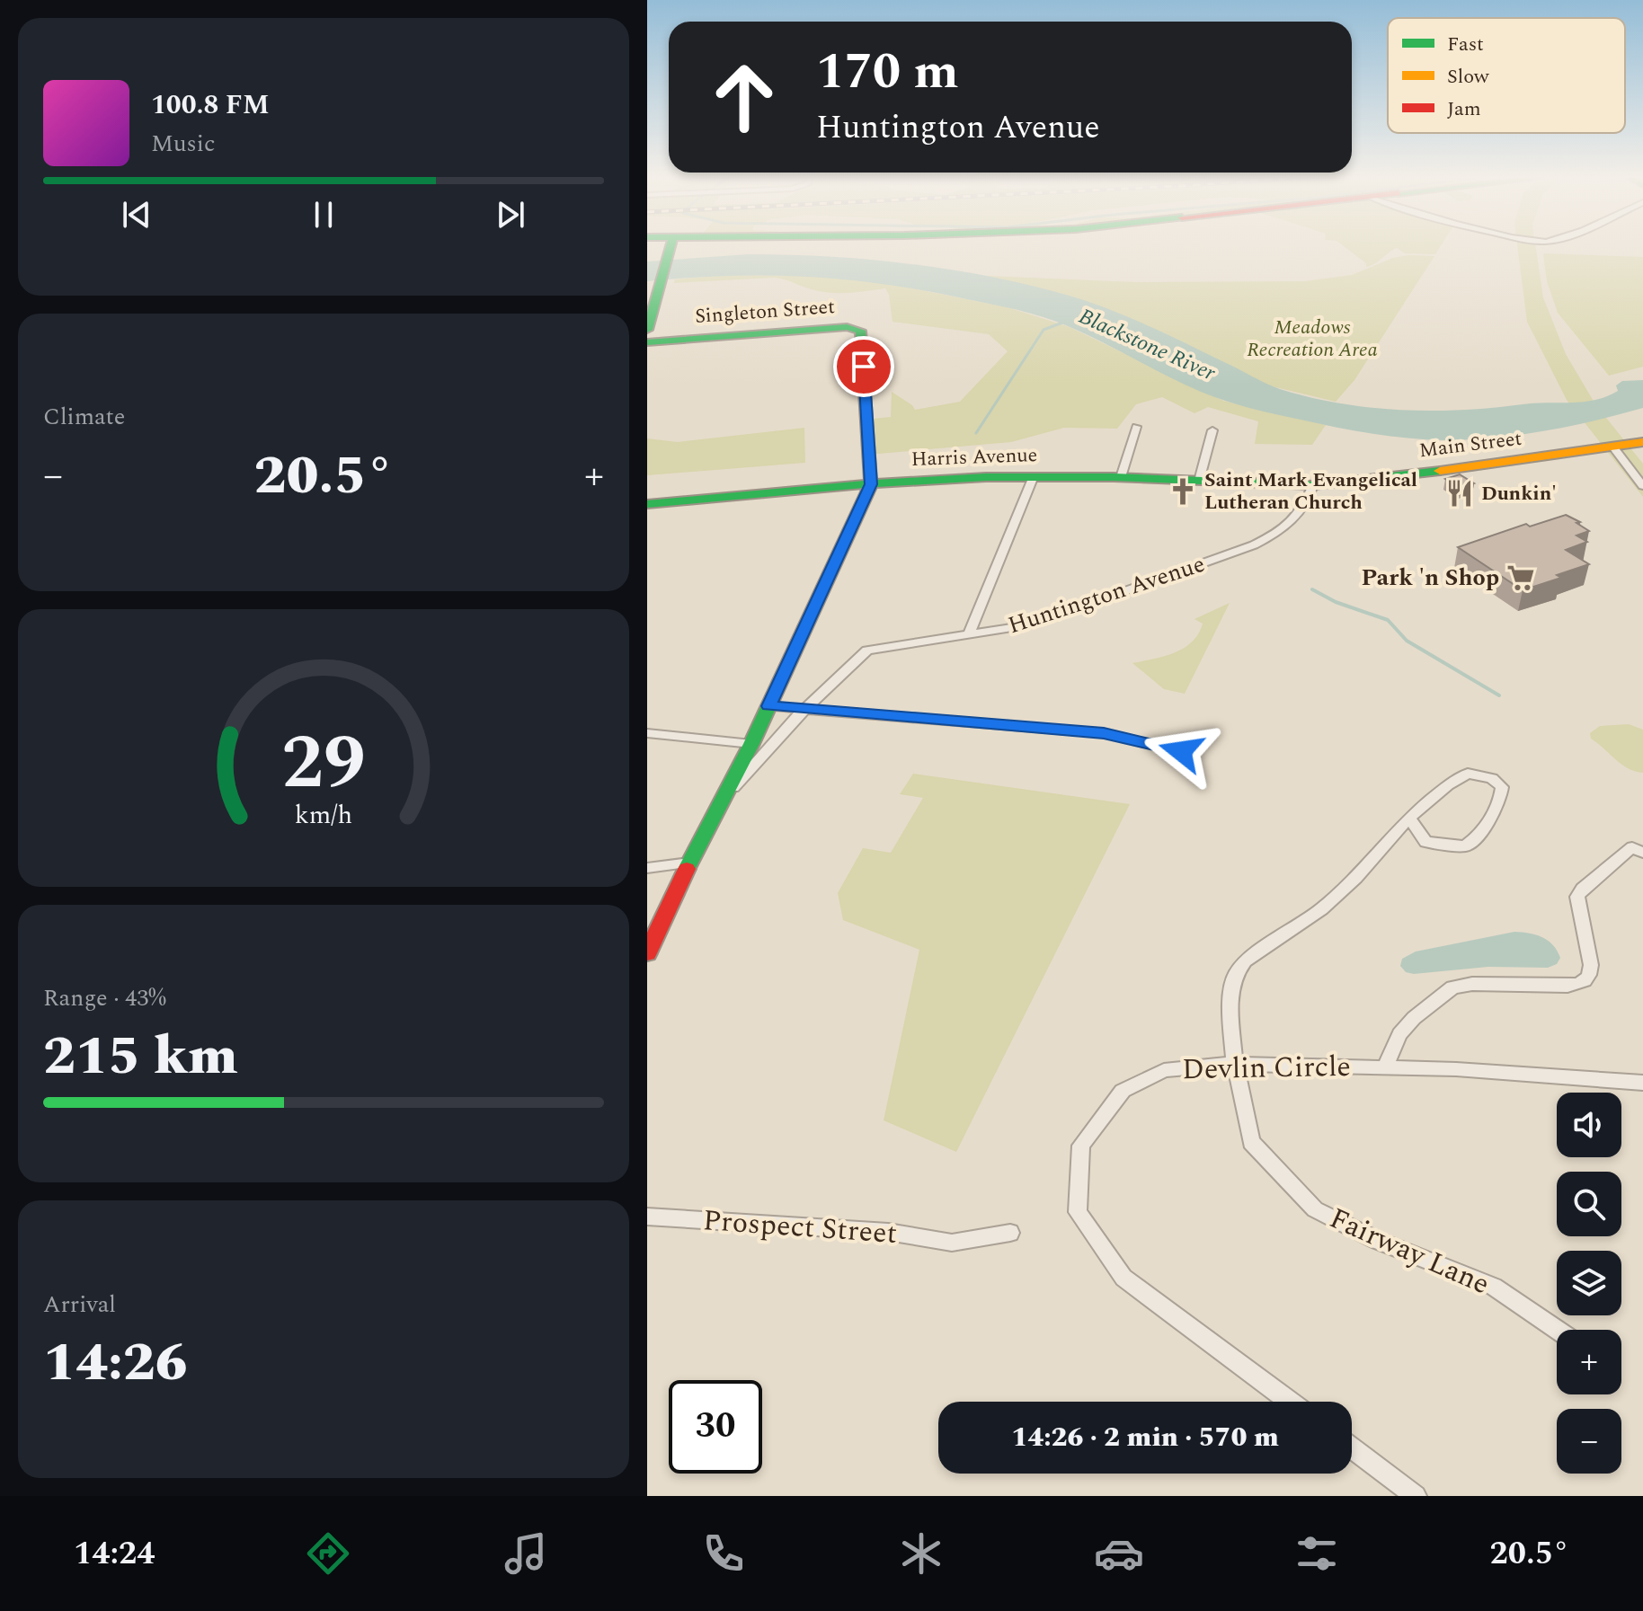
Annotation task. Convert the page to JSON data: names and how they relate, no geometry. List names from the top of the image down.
{
  "streets": {
    "street": [
      "Singleton Street",
      "Main Street",
      "Harris Avenue",
      "Huntington Avenue",
      "Devlin Circle",
      "Prospect Street",
      "Fairway Lane"
    ]
  },
  "crossings": [
    ["Singleton Street", "Harris Avenue"],
    ["Main Street", "Harris Avenue"],
    ["Main Street", "Huntington Avenue"],
    ["Harris Avenue", "Huntington Avenue"],
    ["Devlin Circle", "Fairway Lane"]
  ],
  "water": ["Blackstone River"],
  "parks": ["Meadows Recreation Area"],
  "places": {
    "church": ["Saint Mark Evangelical Lutheran Church"],
    "restaurant": ["Dunkin'"],
    "supermarket": ["Park 'n Shop"]
  },
  "legend": ["Fast", "Slow", "Jam"],
  "page": {
    "turn": ["170 m", "Huntington Avenue"],
    "song": ["100.8 FM", "Music"],
    "tile": [
      "Climate",
      ["Range · 43%", "215 km"],
      ["Arrival", "14:26"]
    ],
    "heat": ["−", "20.5°", "+"],
    "map_buttons": ["+", "−"],
    "limit": "30",
    "trip": "14:26 · 2 min · 570 m",
    "tabs": ["14:24", "20.5°"],
    "gauge": ["29", "km/h"]
  }
}
